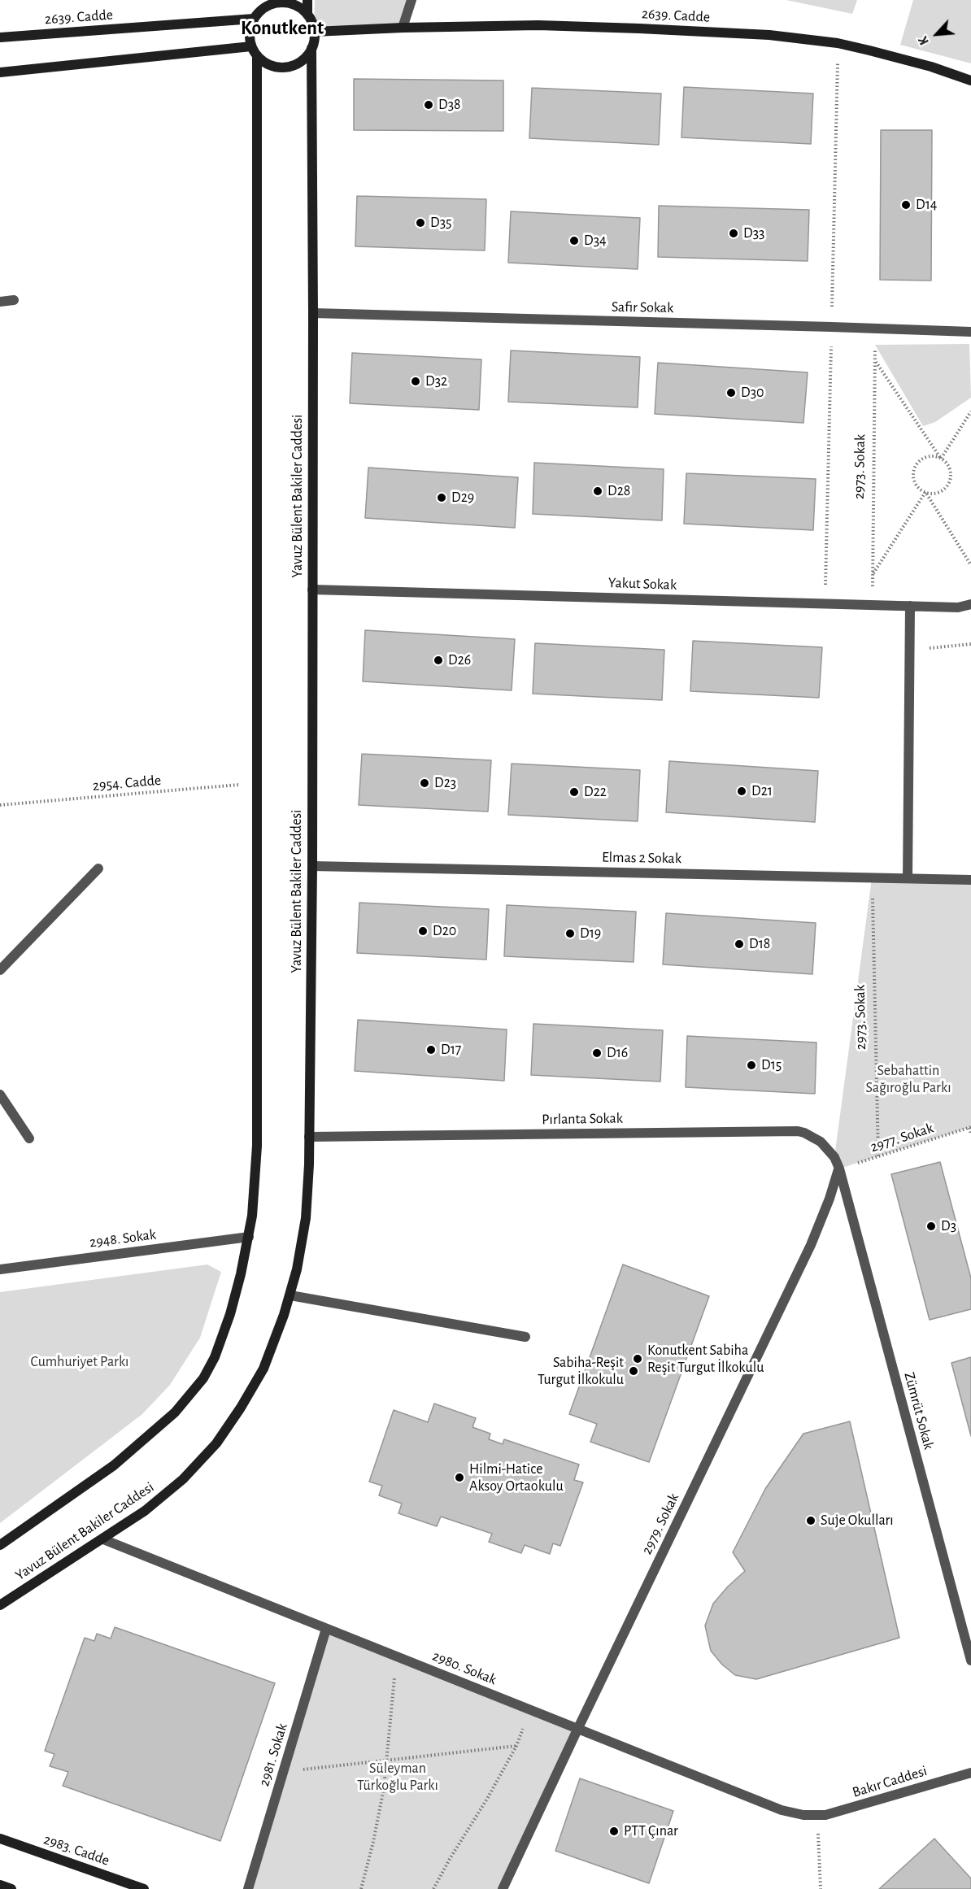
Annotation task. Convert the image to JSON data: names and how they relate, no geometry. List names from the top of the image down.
{
  "streets": {
    "street": [
      "2639. Cadde",
      "Safir Sokak",
      "Yavuz Bülent Bakiler Caddesi",
      "Yakut Sokak",
      "Elmas 2 Sokak",
      "Pırlanta Sokak",
      "2948. Sokak",
      "Zümrüt Sokak",
      "2979. Sokak",
      "2980. Sokak",
      "2981. Sokak",
      "Bakır Caddesi",
      "2983. Cadde"
    ],
    "path": ["2973. Sokak", "2954. Cadde", "2977. Sokak"]
  },
  "crossings": [
    ["2639. Cadde", "Yavuz Bülent Bakiler Caddesi"],
    ["Safir Sokak", "2973. Sokak"],
    ["Safir Sokak", "Yavuz Bülent Bakiler Caddesi"],
    ["2973. Sokak", "Yakut Sokak"],
    ["2973. Sokak", "Elmas 2 Sokak"],
    ["2973. Sokak", "2977. Sokak"],
    ["Yavuz Bülent Bakiler Caddesi", "Yakut Sokak"],
    ["Yavuz Bülent Bakiler Caddesi", "Elmas 2 Sokak"],
    ["Yavuz Bülent Bakiler Caddesi", "Pırlanta Sokak"],
    ["Yavuz Bülent Bakiler Caddesi", "2980. Sokak"],
    ["Pırlanta Sokak", "2977. Sokak"],
    ["Pırlanta Sokak", "Zümrüt Sokak"],
    ["Pırlanta Sokak", "2979. Sokak"],
    ["2977. Sokak", "Zümrüt Sokak"],
    ["2977. Sokak", "2979. Sokak"],
    ["Zümrüt Sokak", "2979. Sokak"],
    ["2979. Sokak", "2980. Sokak"],
    ["2980. Sokak", "2981. Sokak"],
    ["2980. Sokak", "Bakır Caddesi"]
  ],
  "districts": ["Konutkent"],
  "parks": ["Sebahattin Sağıroğlu Parkı", "Cumhuriyet Parkı", "Süleyman Türkoğlu Parkı"],
  "places": [
    "D38",
    "D14",
    "D35",
    "D33",
    "D34",
    "D32",
    "D30",
    "D28",
    "D29",
    "D26",
    "D23",
    "D21",
    "D22",
    "D20",
    "D19",
    "D18",
    "D17",
    "D16",
    "D15",
    "D3",
    "Konutkent Sabiha Reşit Turgut İlkokulu",
    "Sabiha-Reşit Turgut İlkokulu",
    "Hilmi-Hatice Aksoy Ortaokulu",
    "Suje Okulları",
    "PTT Çınar"
  ],
  "north": "bottom left"
}
